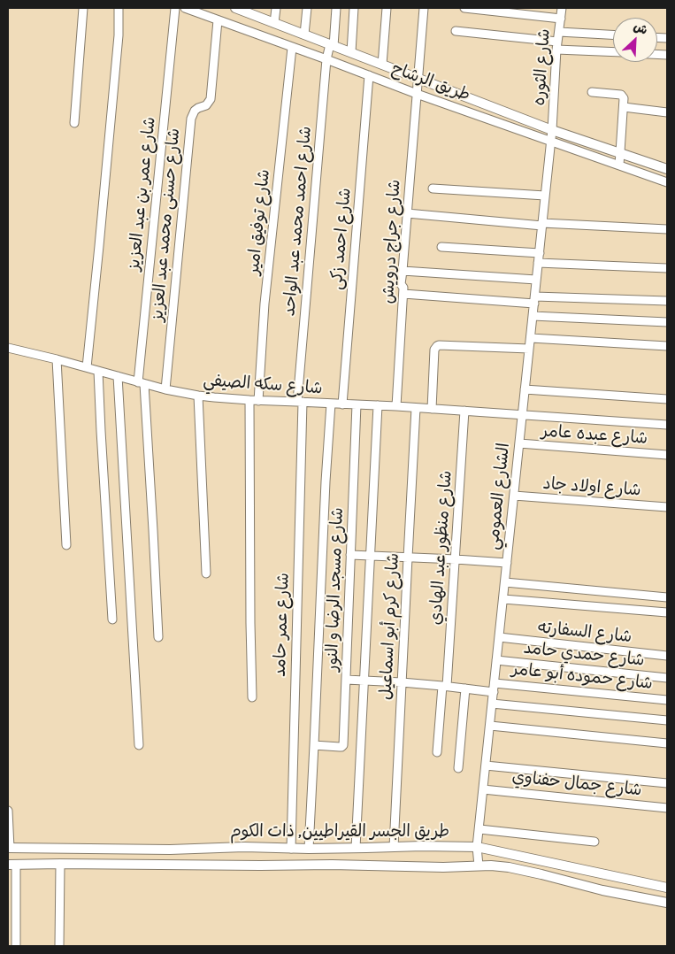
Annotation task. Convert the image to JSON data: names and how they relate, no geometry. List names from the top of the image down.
{
  "streets": {
    "street": [
      "شارع الثوره",
      "طريق الرشاح",
      "شارع عمر بن عبد العزيز",
      "شارع احمد محمد عبد الواحد",
      "شارع توفيق امير",
      "شارع حسنى محمد عبد العزيز",
      "شارع احمد زكى",
      "شارع جراج درويش",
      "شارع سكه الصيفي",
      "شارع عبده عامر",
      "شارع اولاد جاد",
      "الشارع العمومي",
      "شارع منظور عبد الهادي",
      "شارع مسجد الرضا و النور",
      "شارع عمر حامد",
      "شارع كرم أبو اسماعيل",
      "شارع السفارته",
      "شارع حمدي حامد",
      "شارع حموده أبو عامر",
      "شارع جمال حفناوي",
      "طريق الجسر القيراطيين, ذات الكوم"
    ]
  },
  "crossings": [
    ["شارع الثوره", "طريق الرشاح"],
    ["شارع الثوره", "الشارع العمومي"],
    ["طريق الرشاح", "شارع احمد محمد عبد الواحد"],
    ["طريق الرشاح", "شارع توفيق امير"],
    ["طريق الرشاح", "شارع حسنى محمد عبد العزيز"],
    ["طريق الرشاح", "شارع احمد زكى"],
    ["طريق الرشاح", "شارع جراج درويش"],
    ["طريق الرشاح", "الشارع العمومي"],
    ["شارع عمر بن عبد العزيز", "شارع سكه الصيفي"],
    ["شارع احمد محمد عبد الواحد", "شارع سكه الصيفي"],
    ["شارع احمد محمد عبد الواحد", "شارع عمر حامد"],
    ["شارع توفيق امير", "شارع سكه الصيفي"],
    ["شارع حسنى محمد عبد العزيز", "شارع سكه الصيفي"],
    ["شارع احمد زكى", "شارع سكه الصيفي"],
    ["شارع جراج درويش", "شارع سكه الصيفي"],
    ["شارع سكه الصيفي", "الشارع العمومي"],
    ["شارع سكه الصيفي", "شارع منظور عبد الهادي"],
    ["شارع سكه الصيفي", "شارع مسجد الرضا و النور"],
    ["شارع سكه الصيفي", "شارع عمر حامد"],
    ["شارع سكه الصيفي", "شارع كرم أبو اسماعيل"],
    ["شارع عبده عامر", "الشارع العمومي"],
    ["شارع اولاد جاد", "الشارع العمومي"],
    ["الشارع العمومي", "شارع السفارته"],
    ["الشارع العمومي", "شارع حمدي حامد"],
    ["الشارع العمومي", "شارع حموده أبو عامر"],
    ["الشارع العمومي", "شارع جمال حفناوي"],
    ["الشارع العمومي", "طريق الجسر القيراطيين, ذات الكوم"],
    ["شارع عمر حامد", "طريق الجسر القيراطيين, ذات الكوم"],
    ["شارع كرم أبو اسماعيل", "طريق الجسر القيراطيين, ذات الكوم"]
  ],
  "north": "top right"
}
